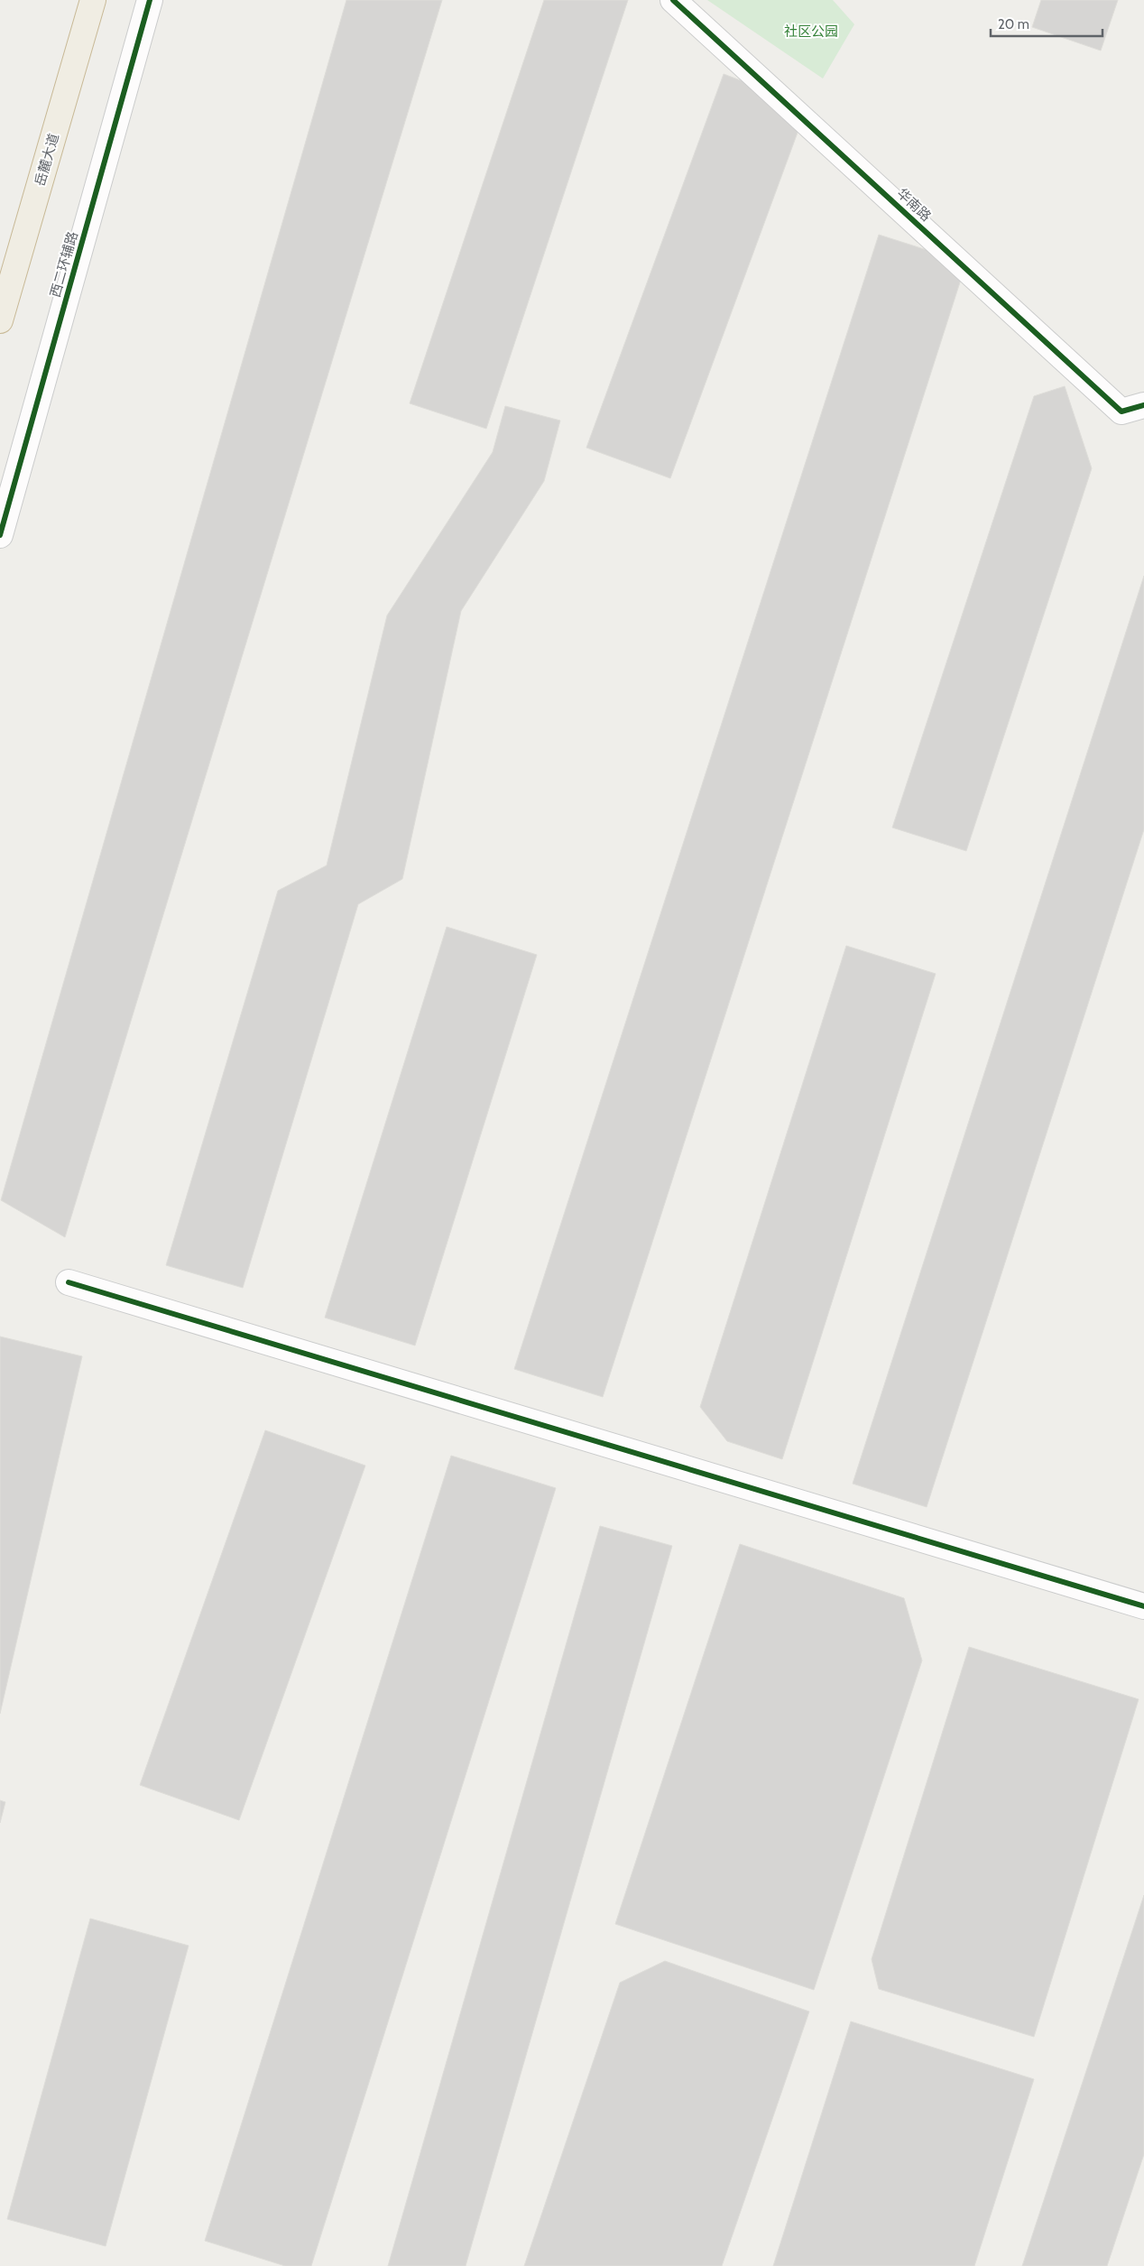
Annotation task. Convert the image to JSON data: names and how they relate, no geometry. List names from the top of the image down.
{
  "streets": {
    "highway": ["岳麓大道"],
    "street": ["华南路", "西二环辅路"]
  },
  "parks": ["社区公园"],
  "scale_bar": "20 m"
}
